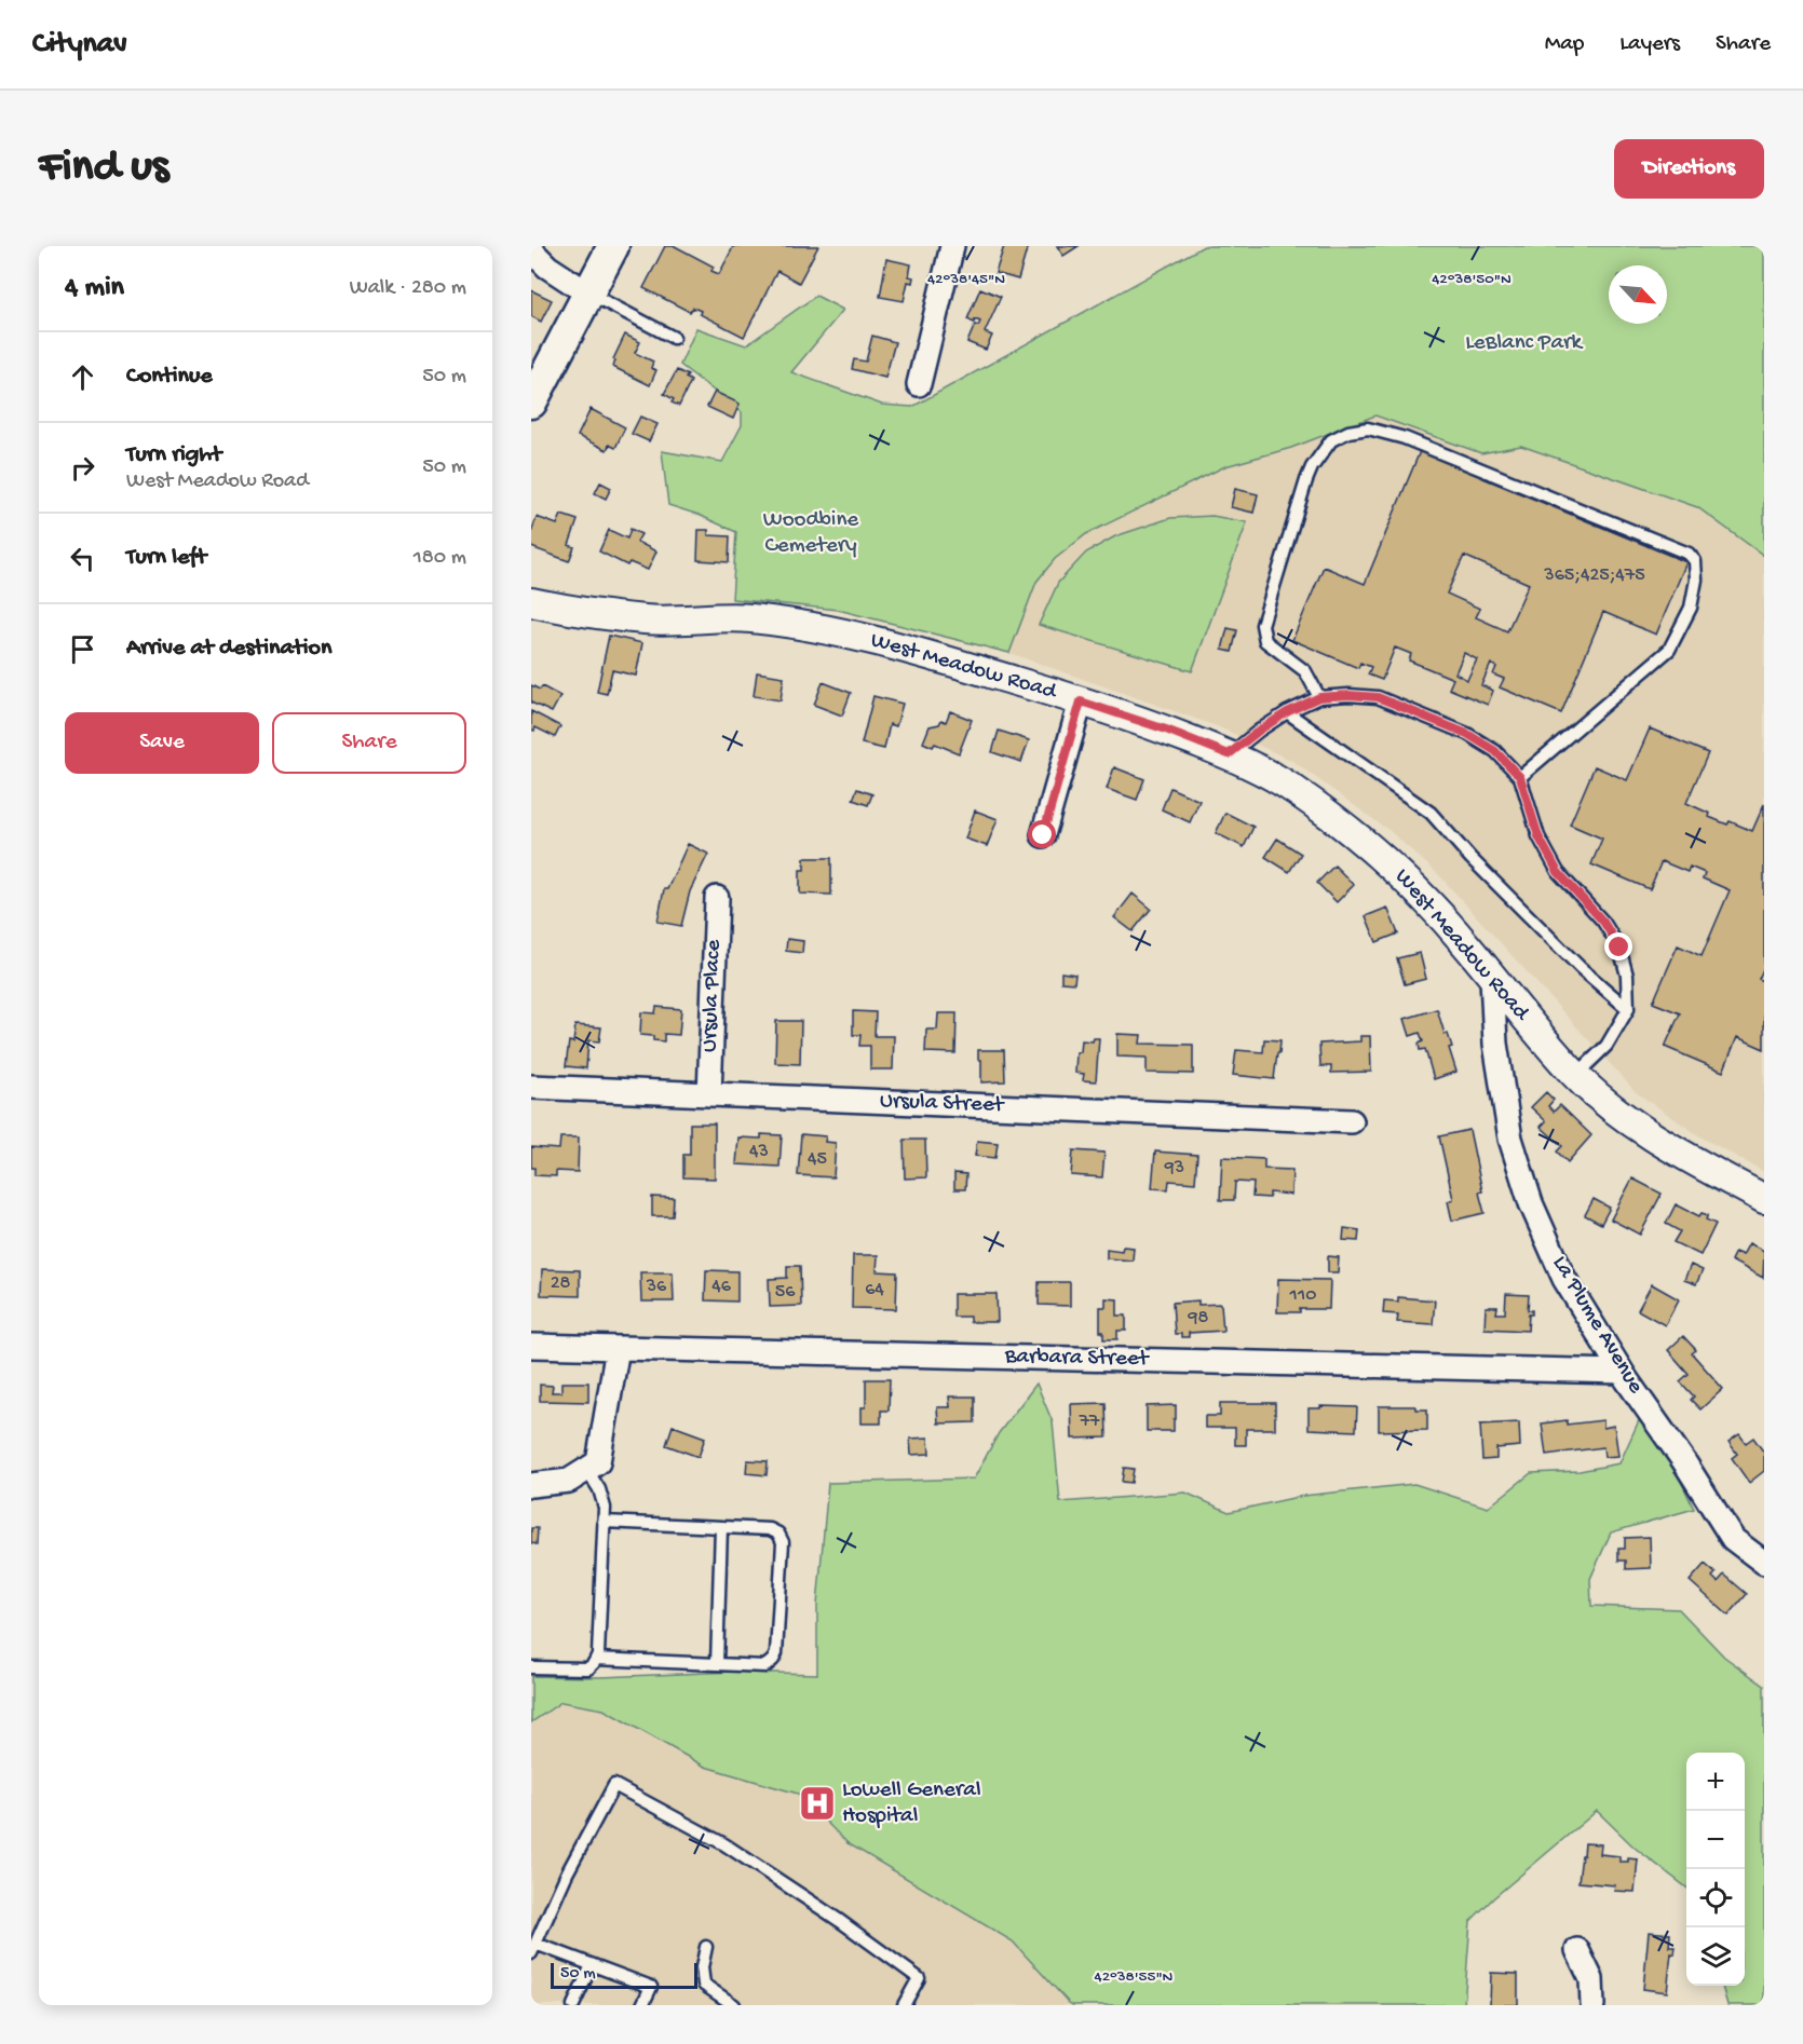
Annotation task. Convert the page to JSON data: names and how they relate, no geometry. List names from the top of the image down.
{
  "streets": {
    "street": [
      "West Meadow Road",
      "Ursula Place",
      "Ursula Street",
      "La Plume Avenue",
      "Barbara Street"
    ]
  },
  "crossings": [
    ["West Meadow Road", "La Plume Avenue"],
    ["Ursula Place", "Ursula Street"],
    ["La Plume Avenue", "Barbara Street"]
  ],
  "parks": ["LeBlanc Park", "Woodbine Cemetery"],
  "places": {
    "hospital": ["Lowell General Hospital"]
  },
  "house_numbers": [
    "365;425;475",
    "43",
    "45",
    "93",
    "28",
    "36",
    "46",
    "64",
    "56",
    "110",
    "98",
    "77"
  ],
  "scale_bar": "50 m",
  "north": "bottom right",
  "page": {
    "header": "Citynav",
    "nav": ["Map", "Layers", "Share"],
    "buttons": [
      "Directions",
      ["Save", "Share"]
    ],
    "title": "Find us",
    "heading": ["4 min", "Walk · 280 m"],
    "list": [
      ["Continue", "50 m"],
      ["Turn right", "West Meadow Road", "50 m"],
      ["Turn left", "180 m"],
      "Arrive at destination"
    ],
    "map_buttons": ["+", "−"],
    "scale": "50 m"
  },
  "coordinates": ["42°38'50\"N", "42°38'45\"N", "42°38'55\"N"]
}
